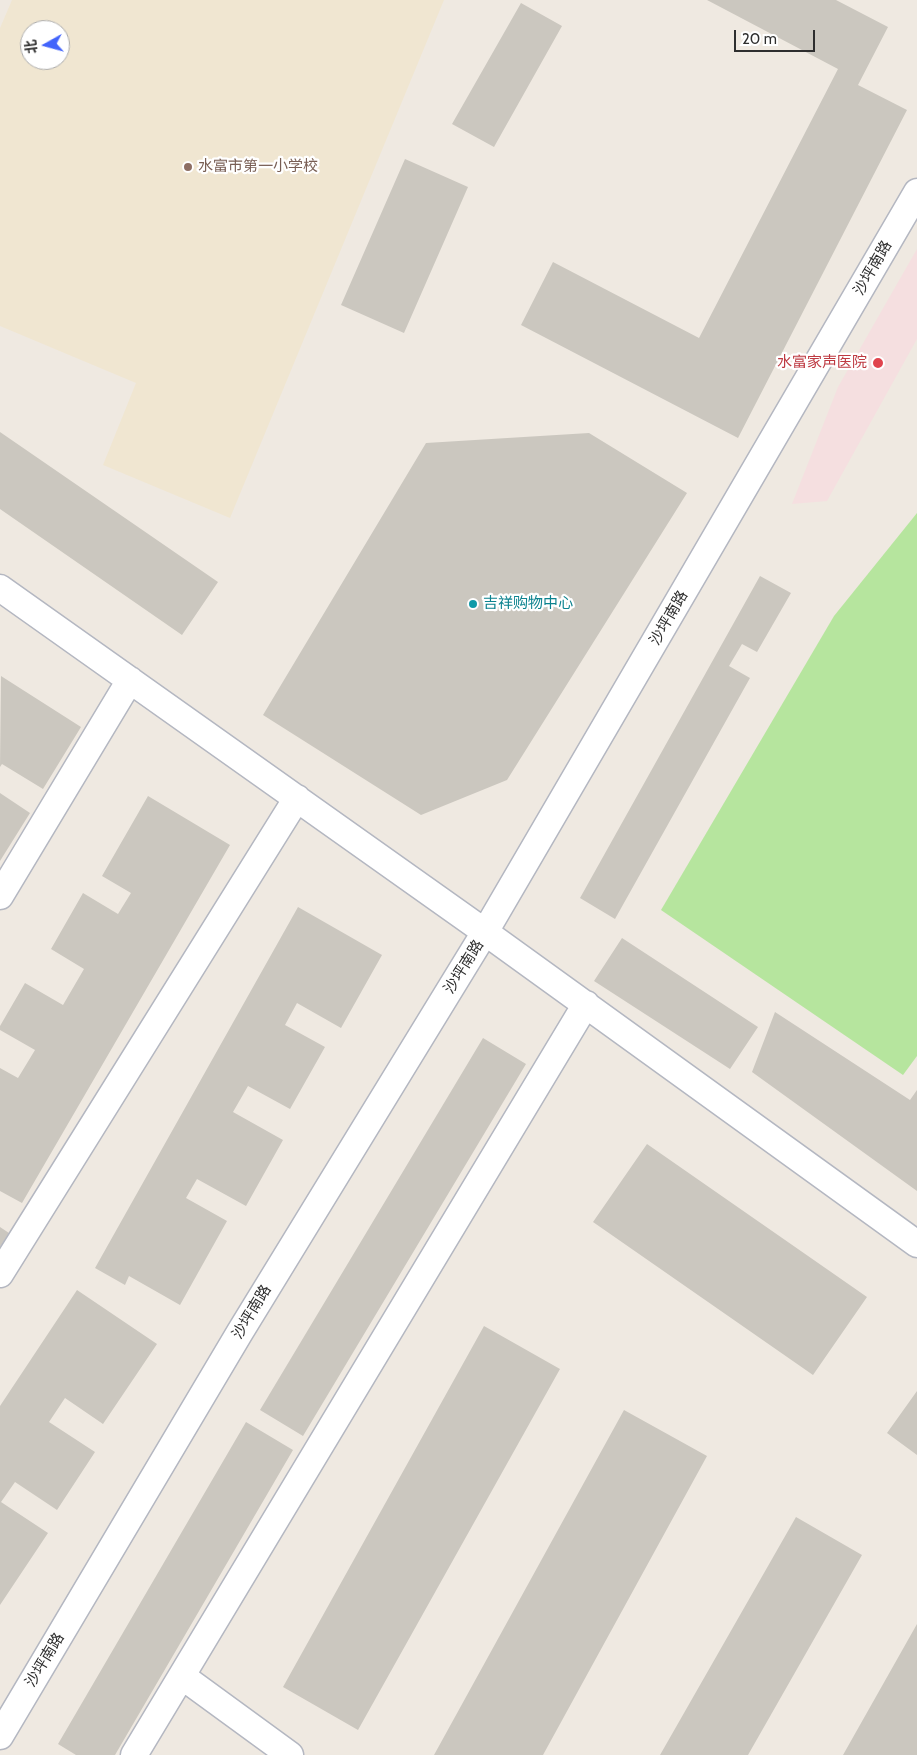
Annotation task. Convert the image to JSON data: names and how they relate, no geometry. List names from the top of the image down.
{
  "streets": {
    "street": ["沙坪南路"]
  },
  "places": ["水富市第一小学校", "水富家声医院", "吉祥购物中心"],
  "scale_bar": "20 m",
  "north": "left"
}
